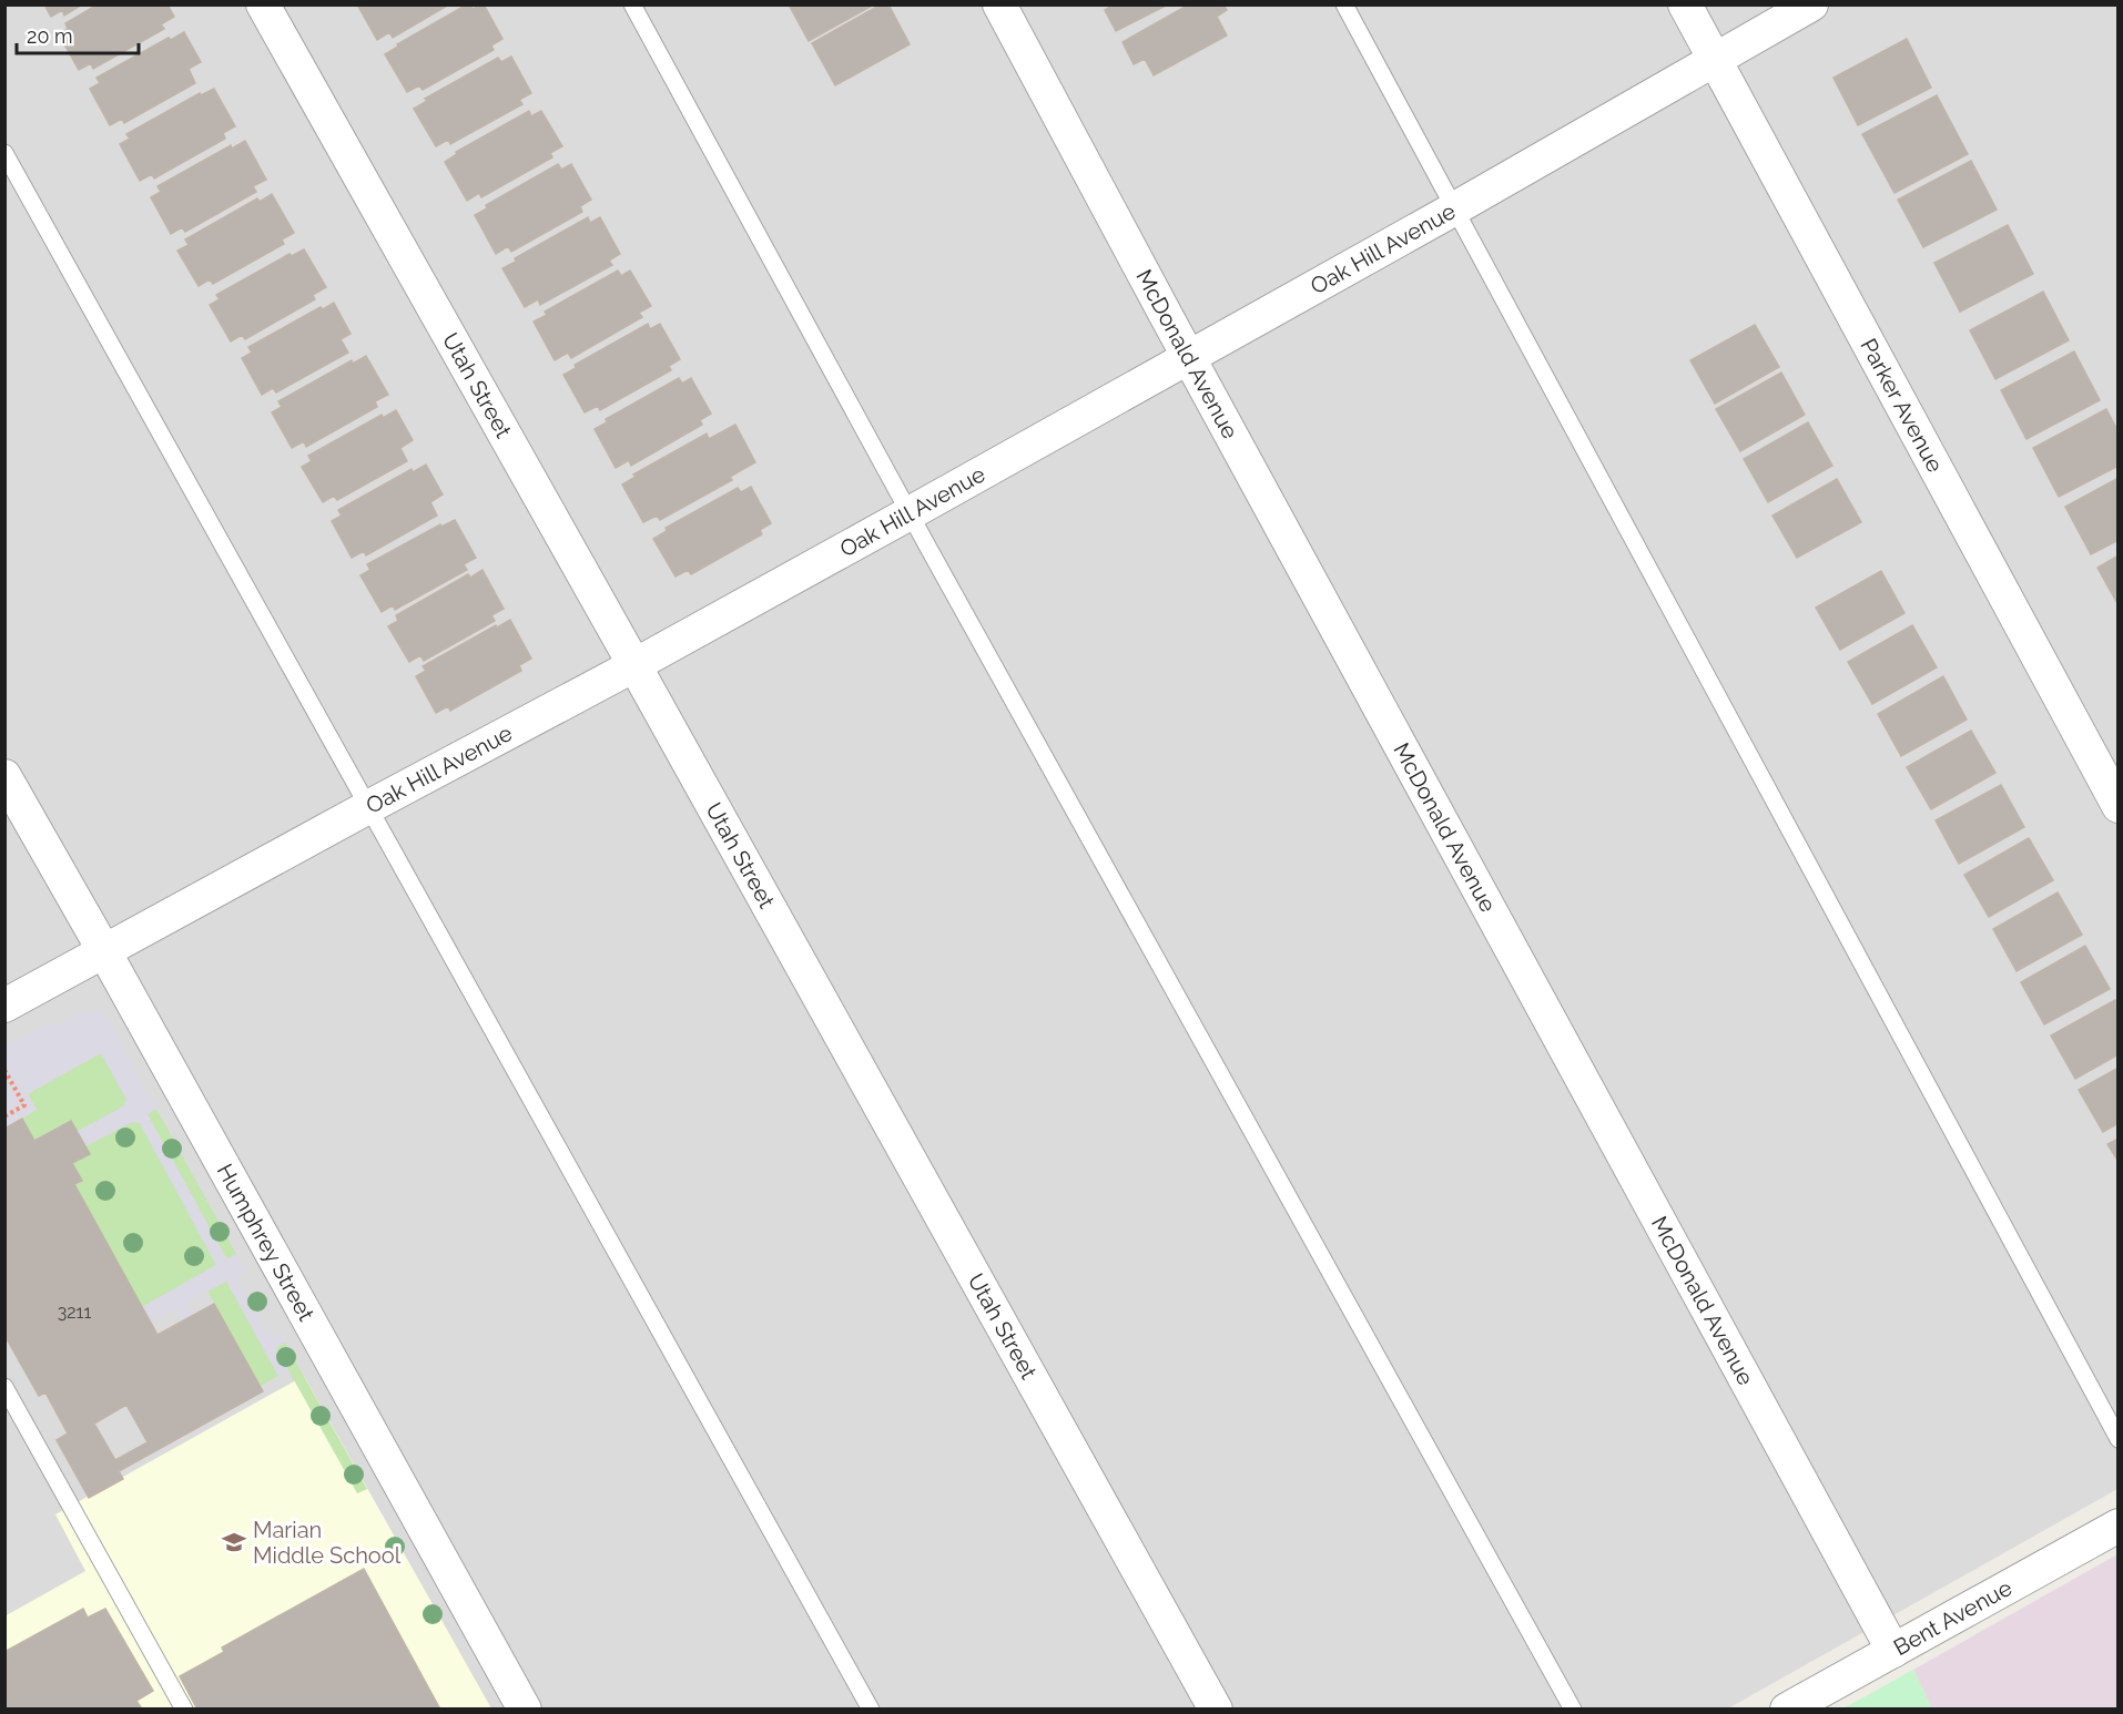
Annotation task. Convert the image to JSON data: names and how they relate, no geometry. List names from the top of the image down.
{
  "streets": {
    "street": [
      "Oak Hill Avenue",
      "McDonald Avenue",
      "Utah Street",
      "Parker Avenue",
      "Humphrey Street",
      "Bent Avenue"
    ]
  },
  "crossings": [
    ["Oak Hill Avenue", "McDonald Avenue"],
    ["Oak Hill Avenue", "Utah Street"],
    ["Oak Hill Avenue", "Parker Avenue"],
    ["Oak Hill Avenue", "Humphrey Street"],
    ["McDonald Avenue", "Bent Avenue"]
  ],
  "places": {
    "school or university": ["Marian Middle School"]
  },
  "house_numbers": ["3211"],
  "scale_bar": "20 m"
}
